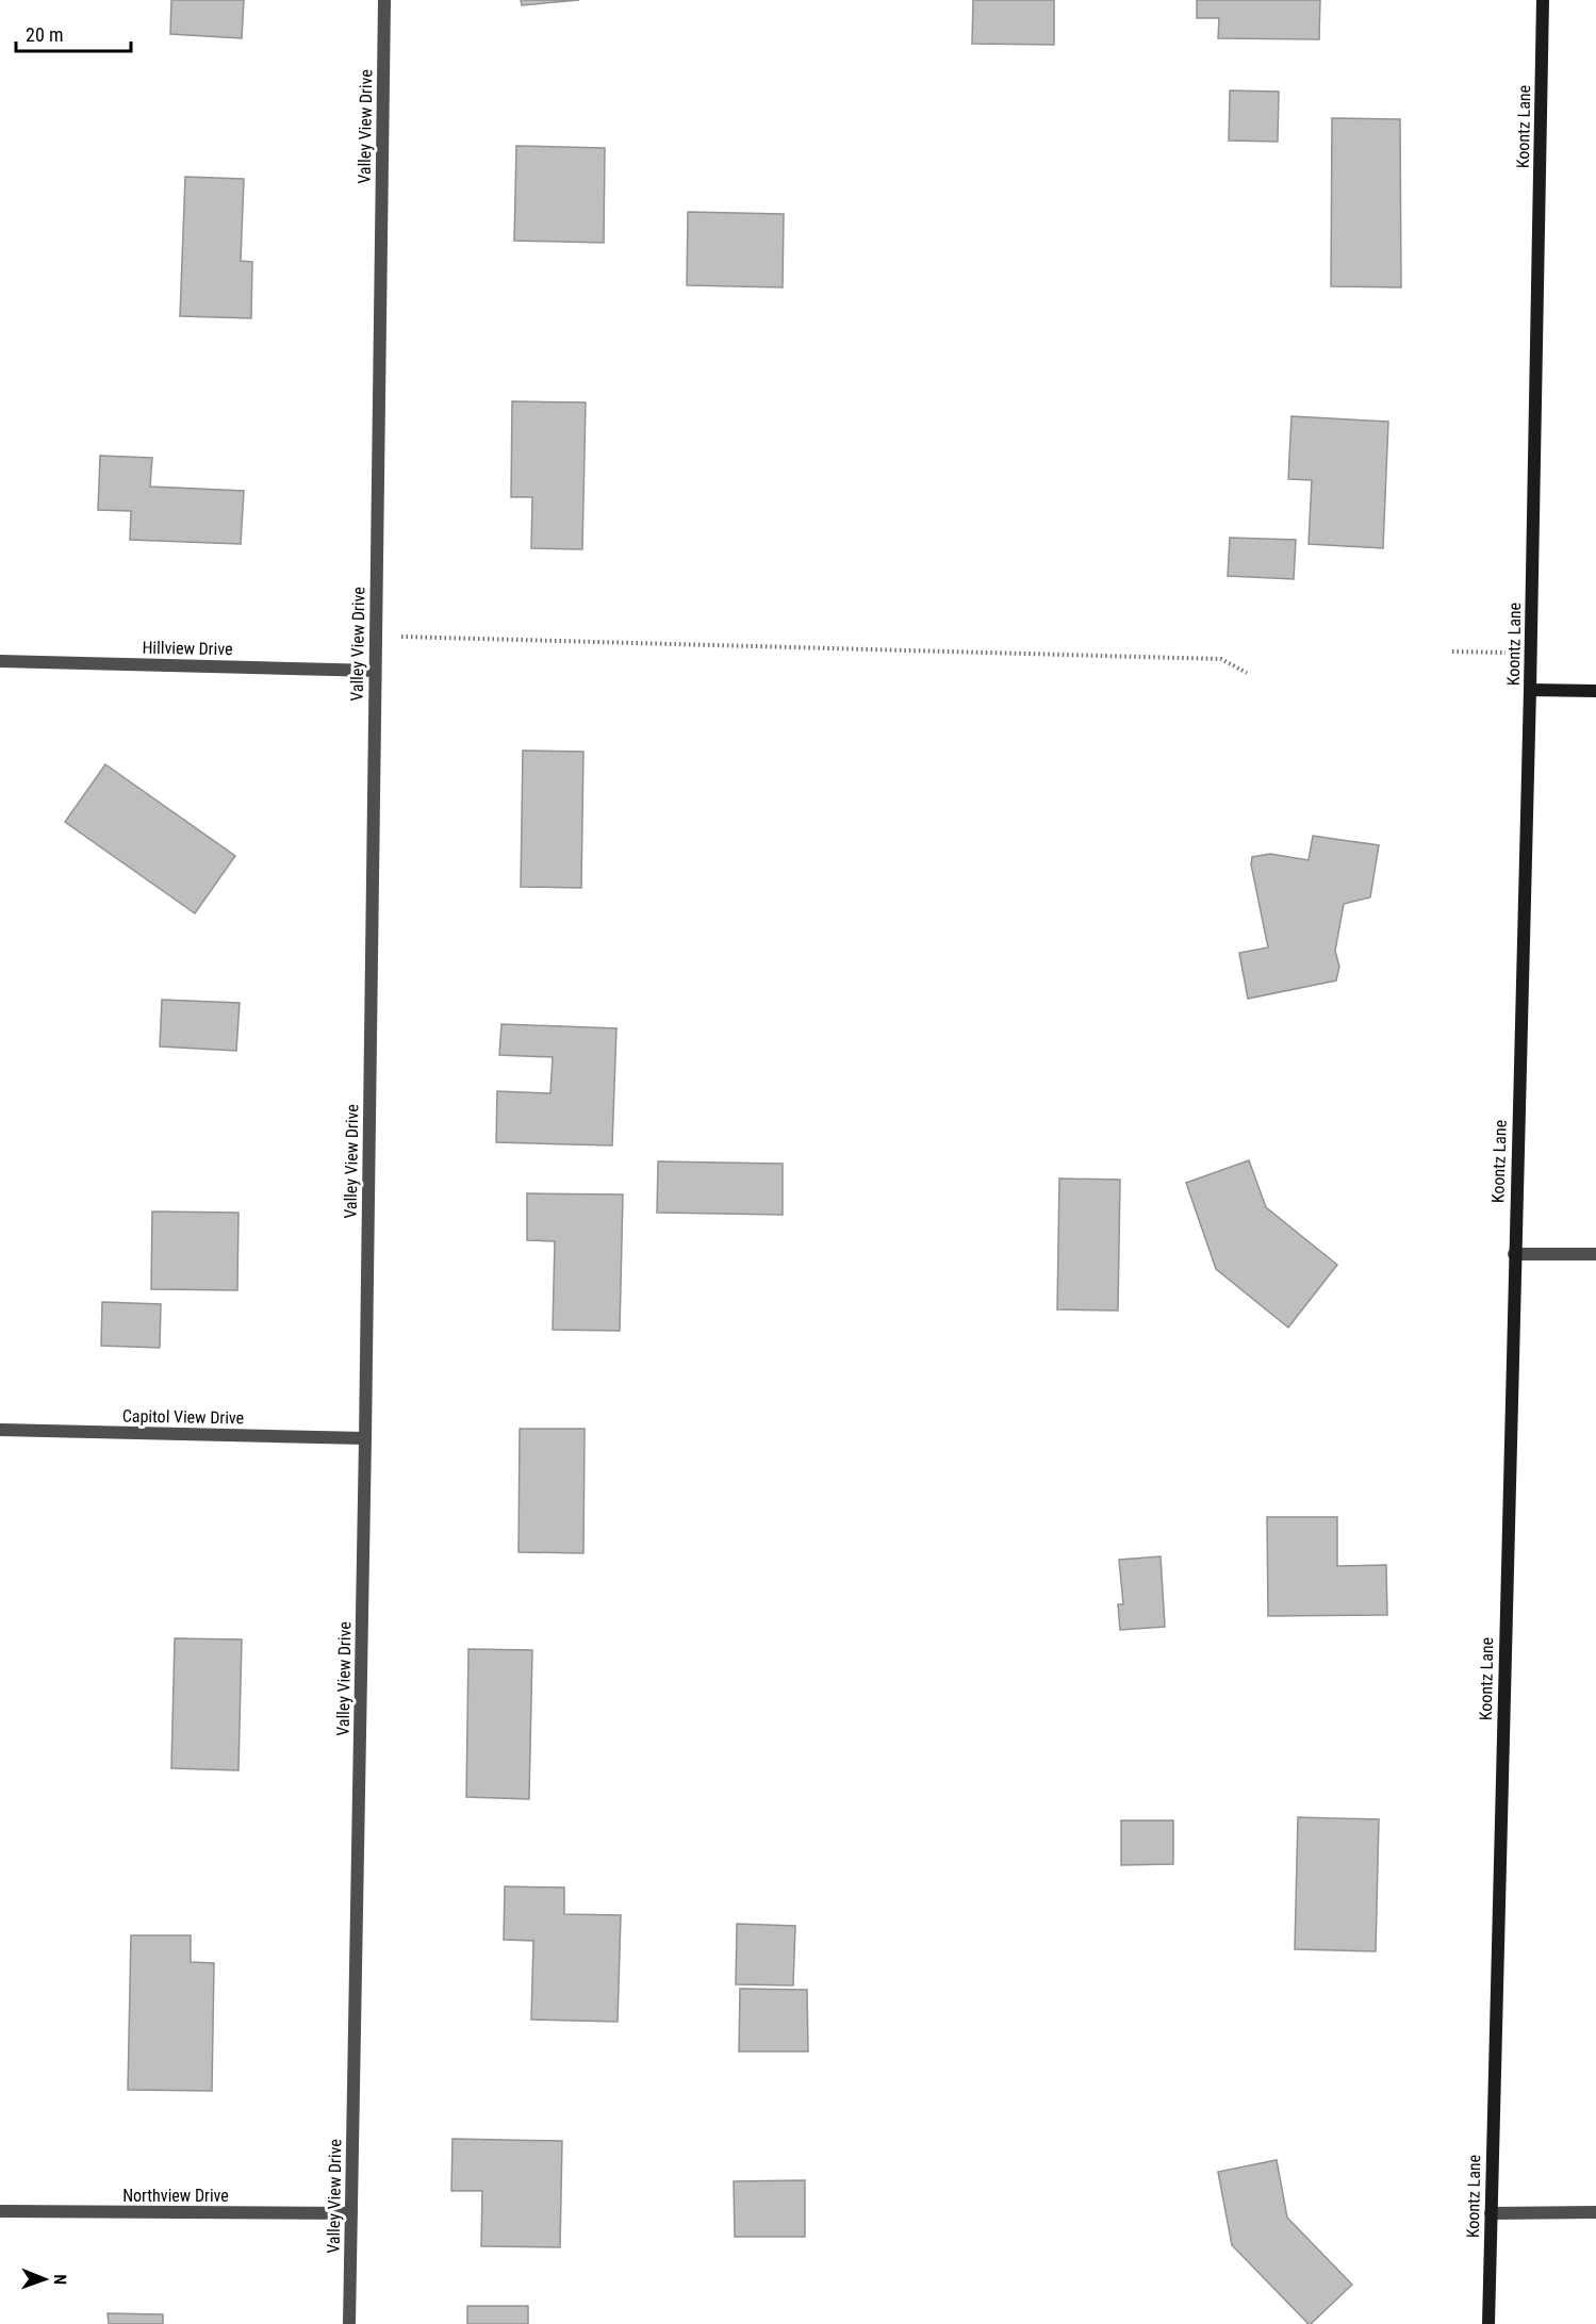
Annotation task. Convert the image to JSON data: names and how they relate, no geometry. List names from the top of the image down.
{
  "streets": {
    "street": [
      "Valley View Drive",
      "Koontz Lane",
      "Hillview Drive",
      "Capitol View Drive",
      "Northview Drive"
    ]
  },
  "crossings": [
    ["Valley View Drive", "Hillview Drive"],
    ["Valley View Drive", "Capitol View Drive"],
    ["Valley View Drive", "Northview Drive"]
  ],
  "scale_bar": "20 m",
  "north": "right"
}
